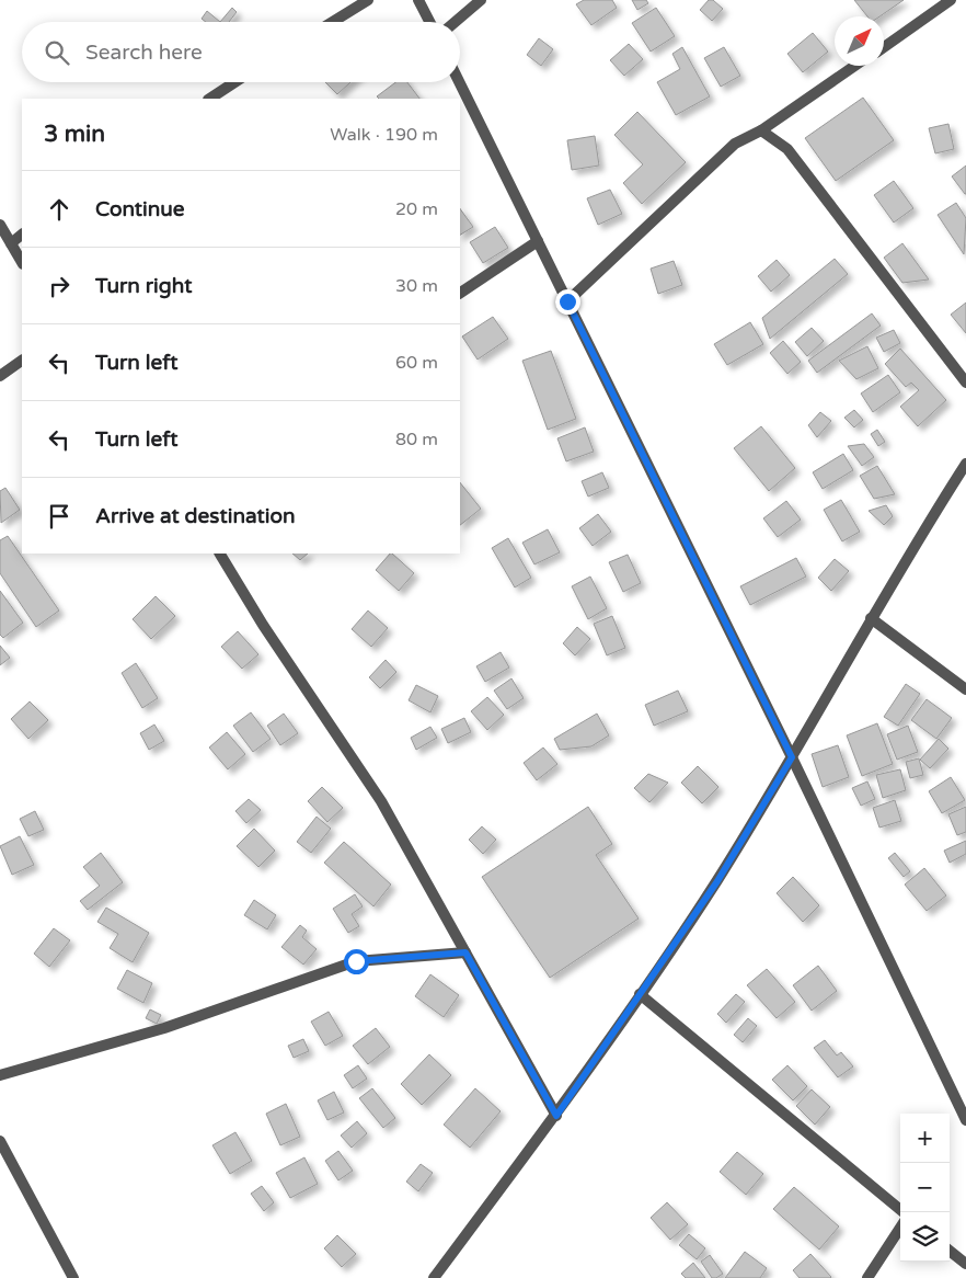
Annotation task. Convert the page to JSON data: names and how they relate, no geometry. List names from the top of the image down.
{
  "north": "top right",
  "page": {
    "search": "Search here",
    "heading": ["3 min", "Walk · 190 m"],
    "list": [
      ["Continue", "20 m"],
      ["Turn right", "30 m"],
      ["Turn left", "60 m"],
      ["Turn left", "80 m"],
      "Arrive at destination"
    ],
    "map_buttons": ["+", "−"]
  }
}
